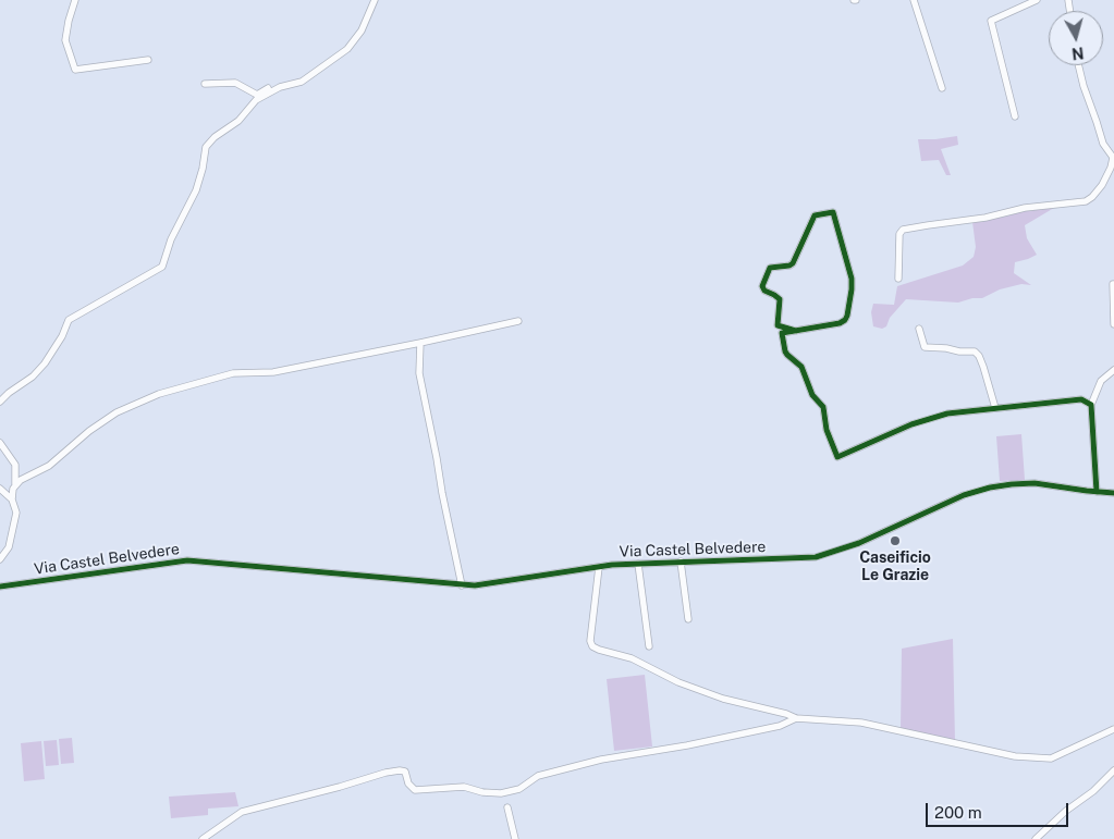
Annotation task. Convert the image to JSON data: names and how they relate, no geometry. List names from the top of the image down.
{
  "streets": {
    "street": ["Via Castel Belvedere"]
  },
  "places": ["Caseificio Le Grazie"],
  "scale_bar": "200 m",
  "north": "bottom"
}
